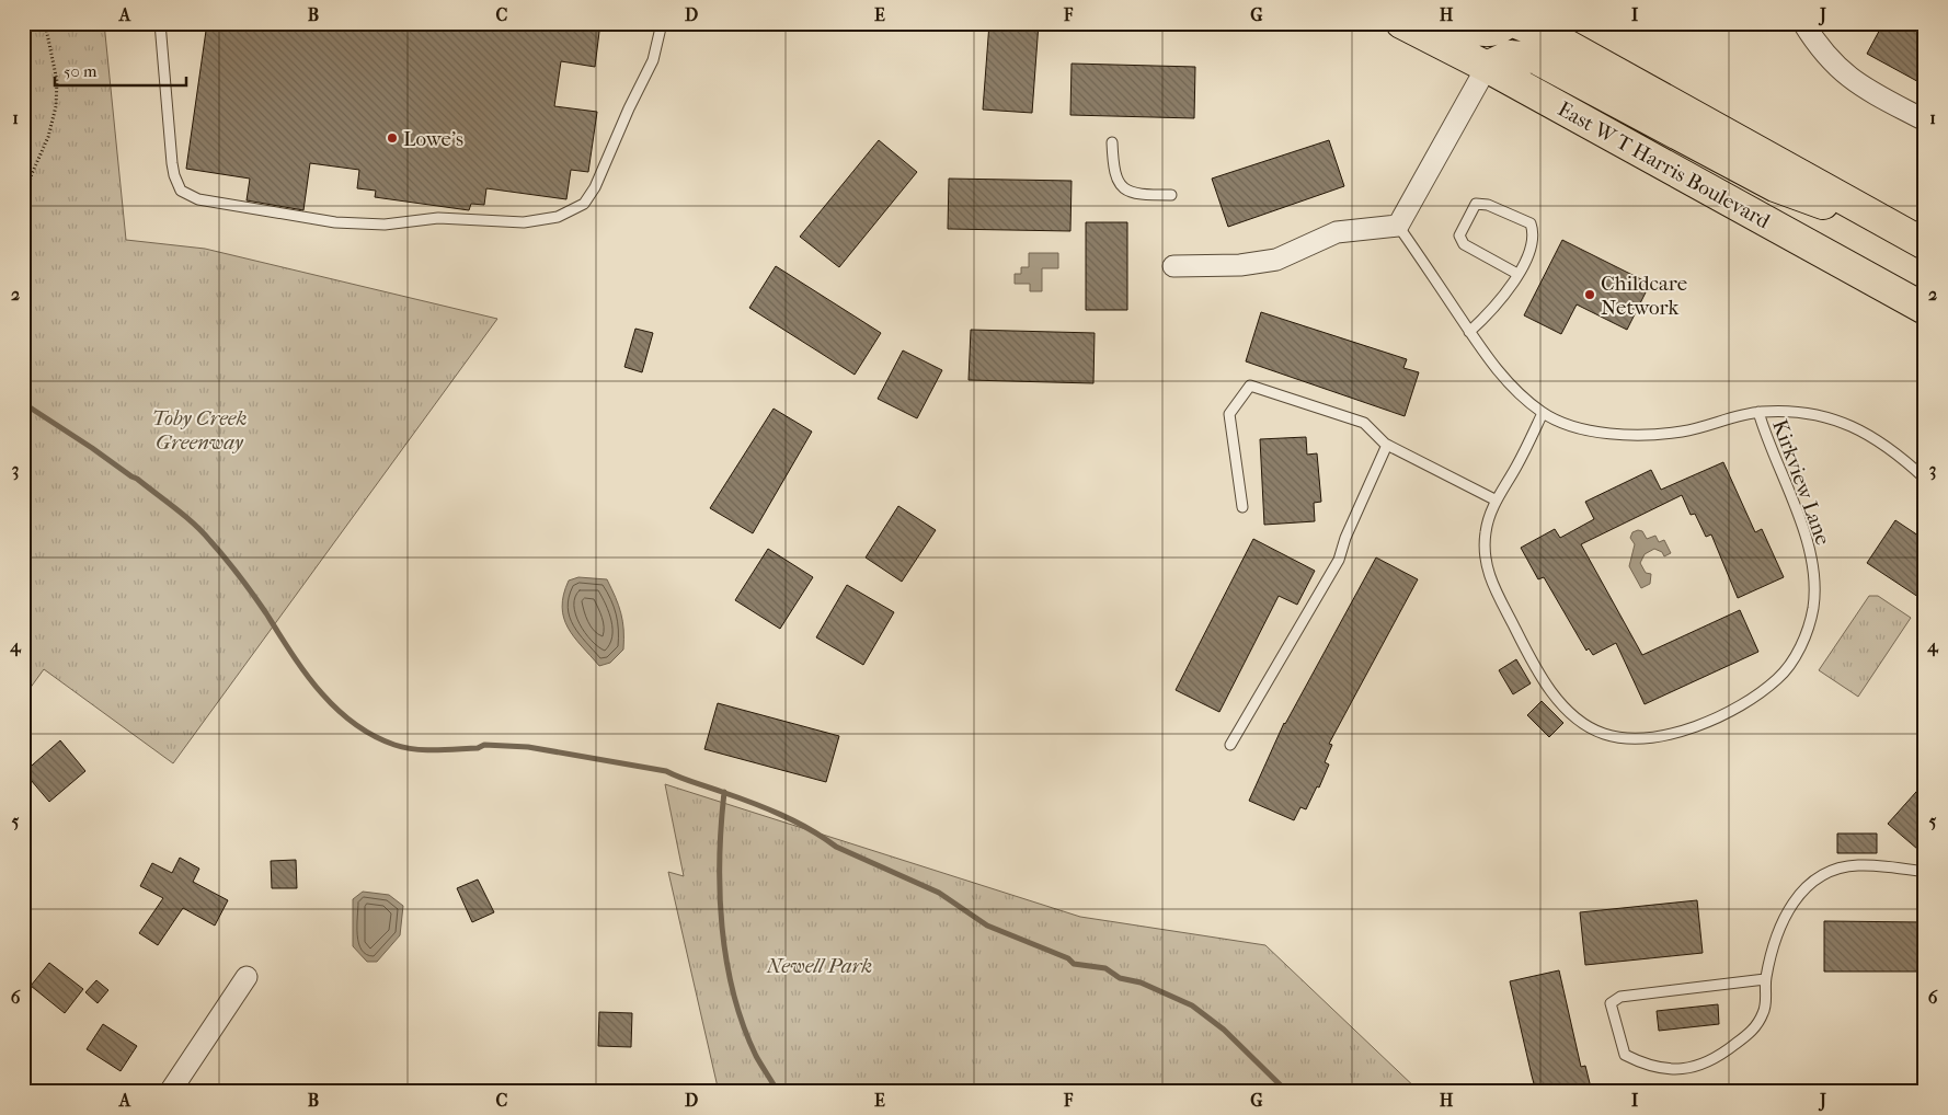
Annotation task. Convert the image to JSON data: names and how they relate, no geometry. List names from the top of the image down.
{
  "streets": {
    "main road": ["East W T Harris Boulevard"],
    "lane": ["Kirkview Lane"]
  },
  "parks": ["Toby Creek Greenway", "Newell Park"],
  "places": ["Lowe's", "Childcare Network"],
  "scale_bar": "50 m",
  "grid": {
    "columns": [
      "A",
      "B",
      "C",
      "D",
      "E",
      "F",
      "G",
      "H",
      "I",
      "J"
    ],
    "rows": [
      "1",
      "2",
      "3",
      "4",
      "5",
      "6"
    ]
  }
}
